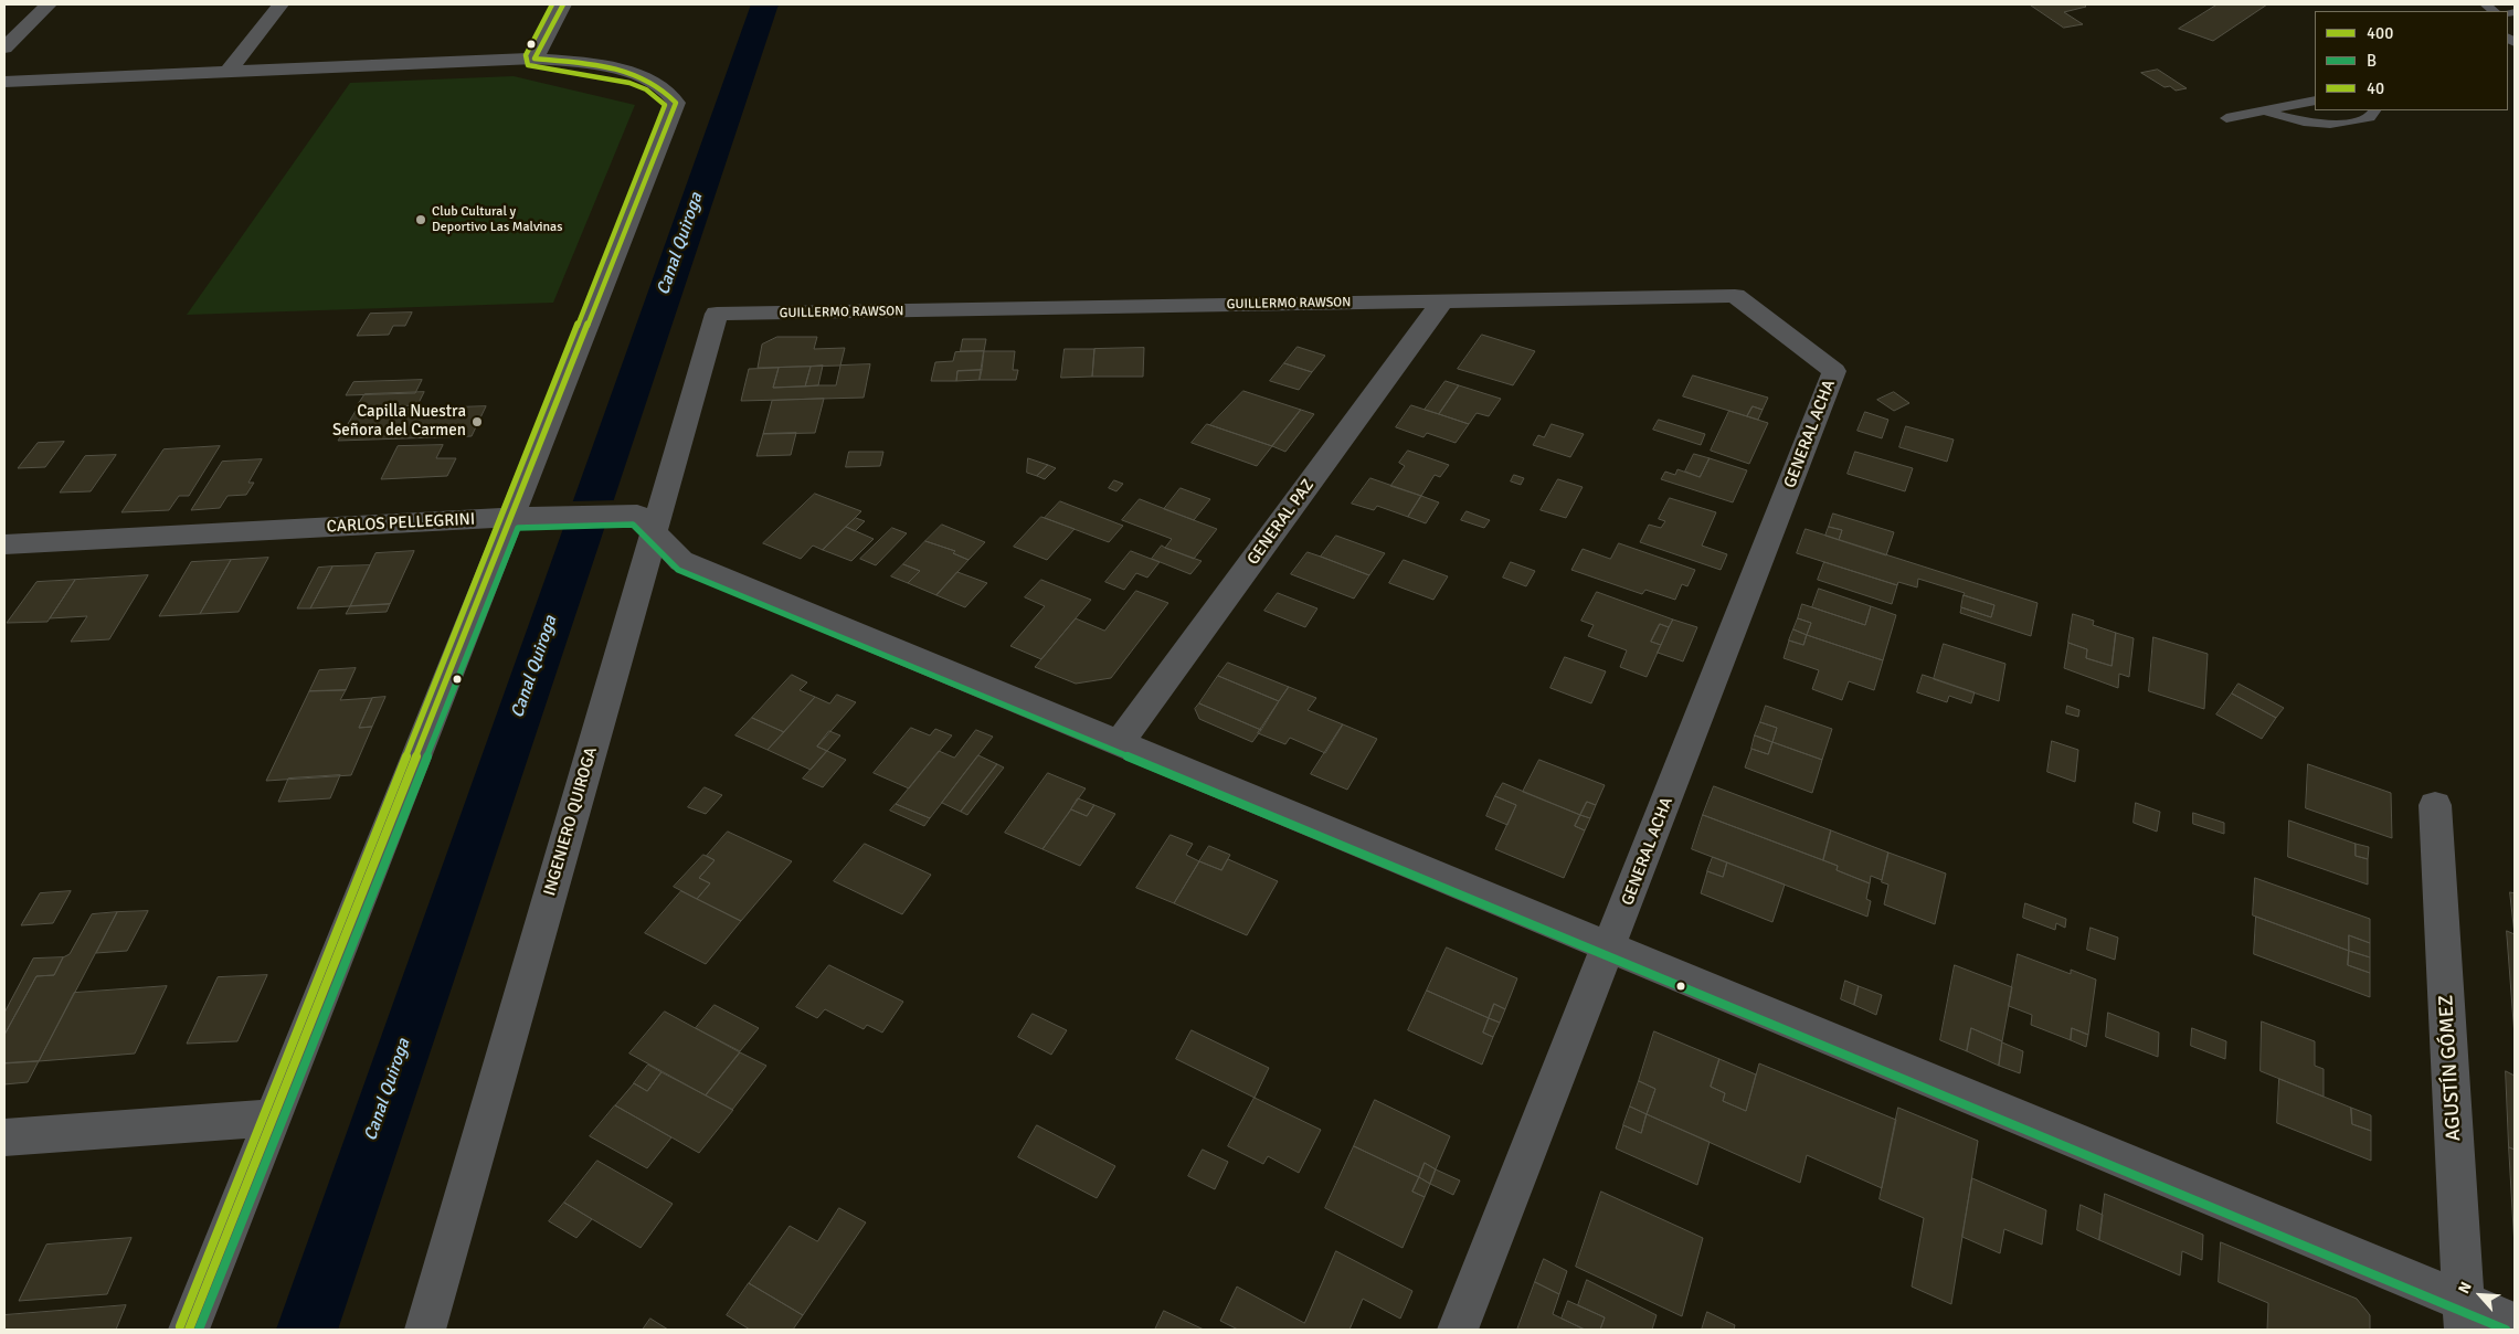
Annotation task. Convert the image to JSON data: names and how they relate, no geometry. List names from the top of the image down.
{
  "streets": {
    "street": [
      "GUILLERMO RAWSON",
      "GENERAL ACHA",
      "GENERAL PAZ",
      "CARLOS PELLEGRINI",
      "INGENIERO QUIROGA",
      "AGUSTÍN GÓMEZ"
    ]
  },
  "crossings": [
    ["GUILLERMO RAWSON", "GENERAL ACHA"],
    ["GUILLERMO RAWSON", "GENERAL PAZ"],
    ["GUILLERMO RAWSON", "INGENIERO QUIROGA"],
    ["GENERAL ACHA", "CARLOS PELLEGRINI"],
    ["GENERAL PAZ", "CARLOS PELLEGRINI"],
    ["CARLOS PELLEGRINI", "INGENIERO QUIROGA"],
    ["CARLOS PELLEGRINI", "AGUSTÍN GÓMEZ"]
  ],
  "water": ["Canal Quiroga"],
  "places": ["Club Cultural y Deportivo Las Malvinas", "Capilla Nuestra Señora del Carmen"],
  "lines": ["transit line 400", "transit line 40", "transit line B"],
  "legend": ["400", "B", "40"],
  "north": "top left"
}
